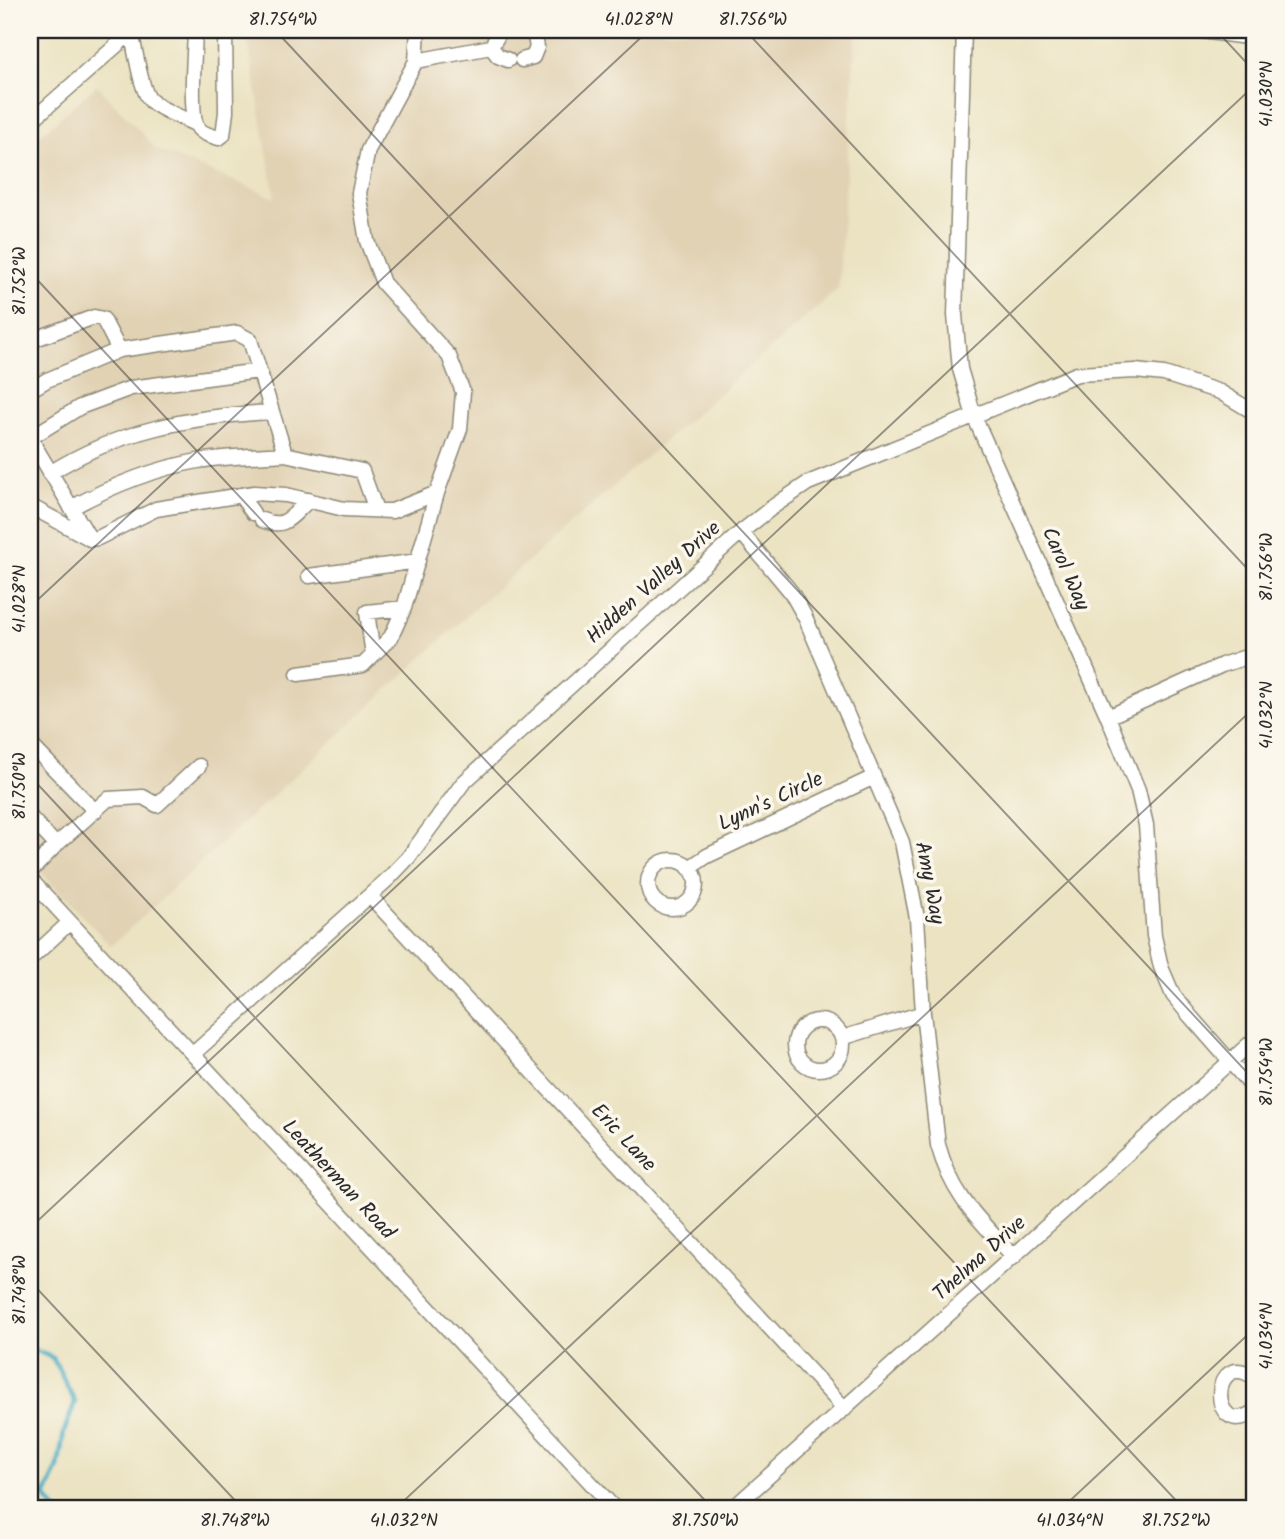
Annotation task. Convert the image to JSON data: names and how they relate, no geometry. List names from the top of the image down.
{
  "streets": {
    "street": [
      "Carol Way",
      "Hidden Valley Drive",
      "Lynn's Circle",
      "Amy Way",
      "Eric Lane",
      "Leatherman Road",
      "Thelma Drive"
    ]
  },
  "crossings": [
    ["Carol Way", "Hidden Valley Drive"],
    ["Carol Way", "Thelma Drive"],
    ["Hidden Valley Drive", "Amy Way"],
    ["Hidden Valley Drive", "Eric Lane"],
    ["Hidden Valley Drive", "Leatherman Road"],
    ["Lynn's Circle", "Amy Way"],
    ["Amy Way", "Thelma Drive"],
    ["Eric Lane", "Thelma Drive"]
  ],
  "coordinates": [
    "81.754°W",
    "41.028°N",
    "81.756°W",
    "41.030°N",
    "81.752°W",
    "41.032°N",
    "81.750°W",
    "81.748°W",
    "41.034°N"
  ]
}
